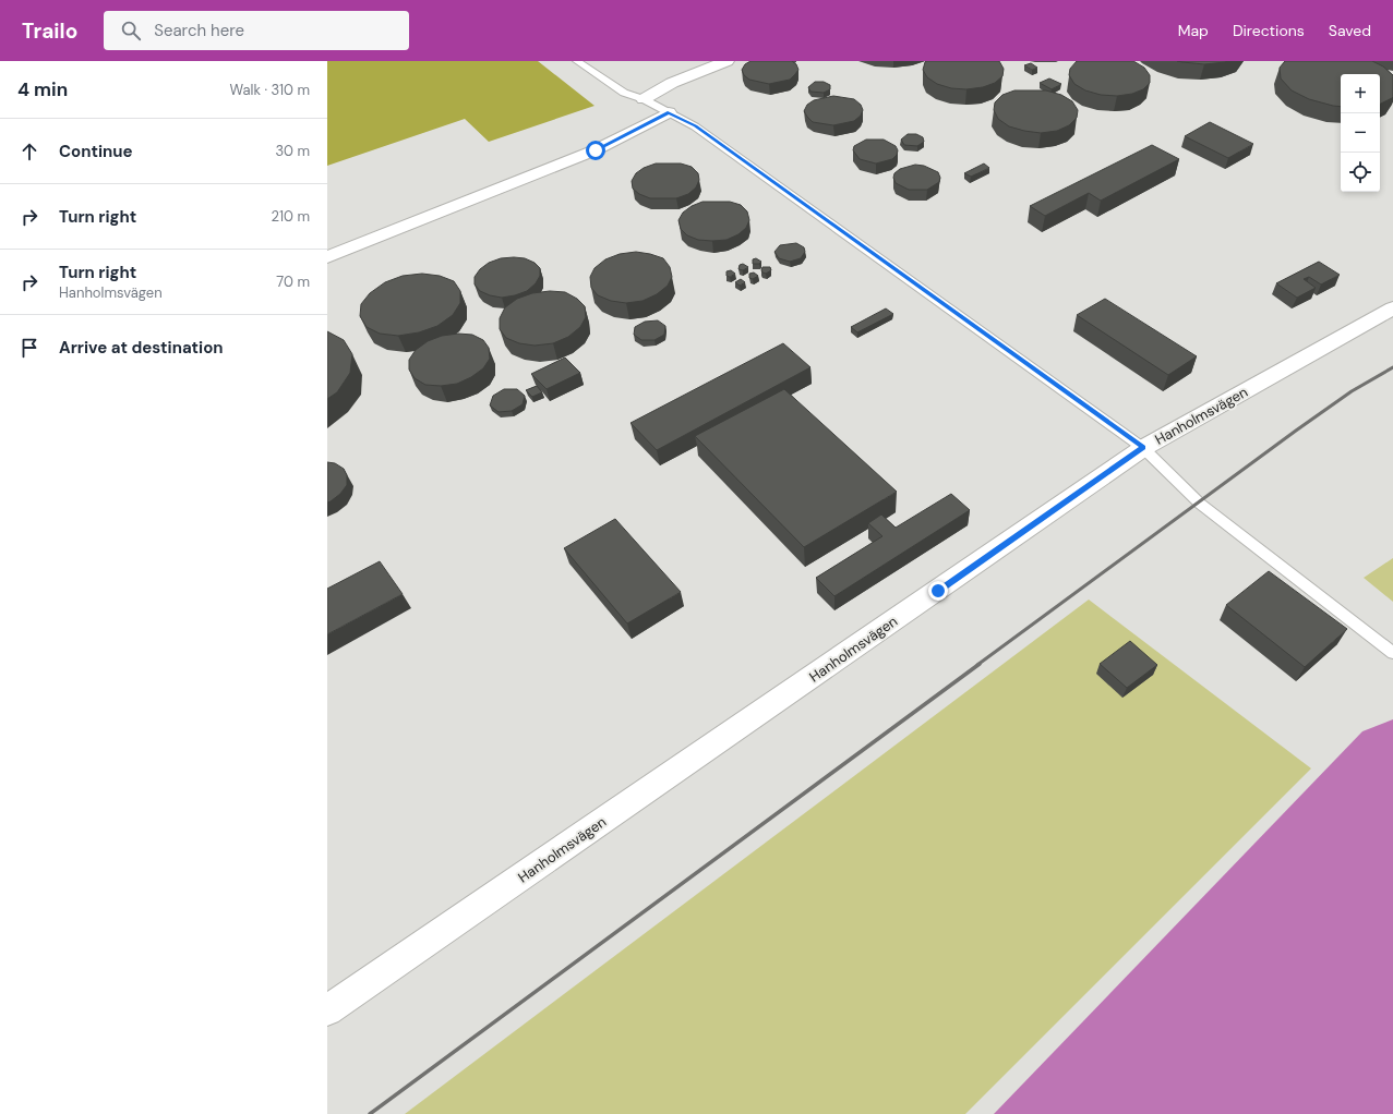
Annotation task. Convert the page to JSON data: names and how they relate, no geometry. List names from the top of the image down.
{
  "streets": {
    "street": ["Hanholmsvägen"]
  },
  "page": {
    "header": "Trailo",
    "search": "Search here",
    "nav": ["Map", "Directions", "Saved"],
    "heading": ["4 min", "Walk · 310 m"],
    "map_buttons": ["+", "−"],
    "list": [
      ["Continue", "30 m"],
      ["Turn right", "210 m"],
      ["Turn right", "Hanholmsvägen", "70 m"],
      "Arrive at destination"
    ]
  }
}
